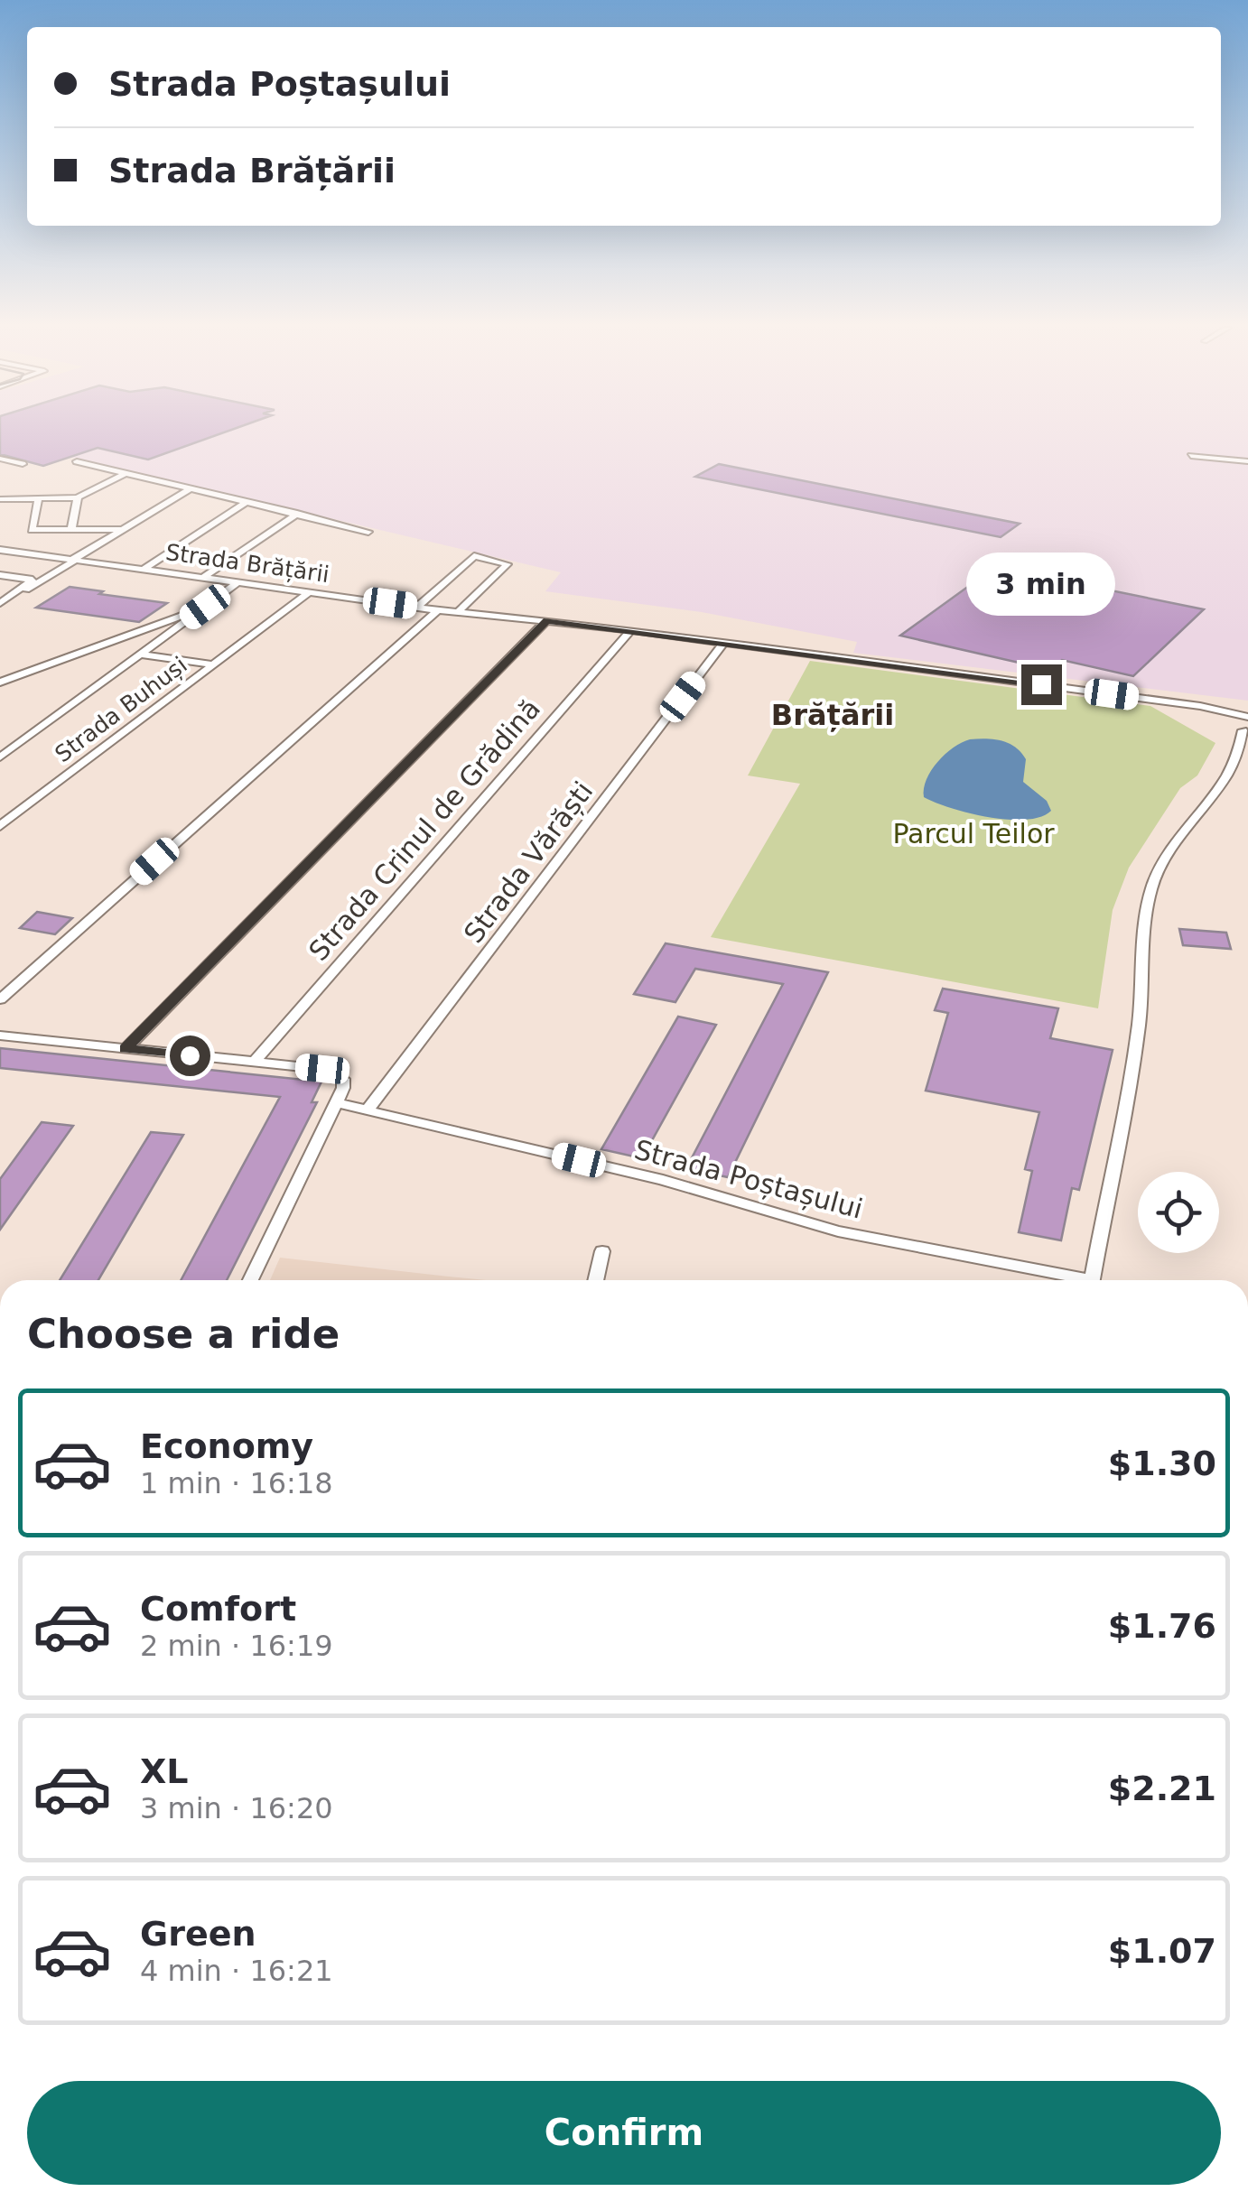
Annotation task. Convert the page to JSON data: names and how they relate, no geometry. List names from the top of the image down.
{
  "streets": {
    "street": [
      "Strada Brățării",
      "Strada Buhuși",
      "Strada Crinul de Grădină",
      "Strada Vărăști",
      "Strada Poștașului"
    ]
  },
  "crossings": [
    ["Strada Brățării", "Strada Buhuși"],
    ["Strada Brățării", "Strada Crinul de Grădină"],
    ["Strada Brățării", "Strada Vărăști"],
    ["Strada Vărăști", "Strada Poștașului"]
  ],
  "districts": ["Brățării"],
  "parks": ["Parcul Teilor"],
  "page": {
    "banner": ["Strada Poștașului", "Strada Brățării"],
    "bubble": "3 min",
    "heading": "Choose a ride",
    "list": [
      {
        "name": "Economy",
        "note": "1 min · 16:18",
        "value": "$1.30"
      },
      {
        "name": "Comfort",
        "note": "2 min · 16:19",
        "value": "$1.76"
      },
      {
        "name": "XL",
        "note": "3 min · 16:20",
        "value": "$2.21"
      },
      {
        "name": "Green",
        "note": "4 min · 16:21",
        "value": "$1.07"
      }
    ],
    "buttons": "Confirm"
  }
}
